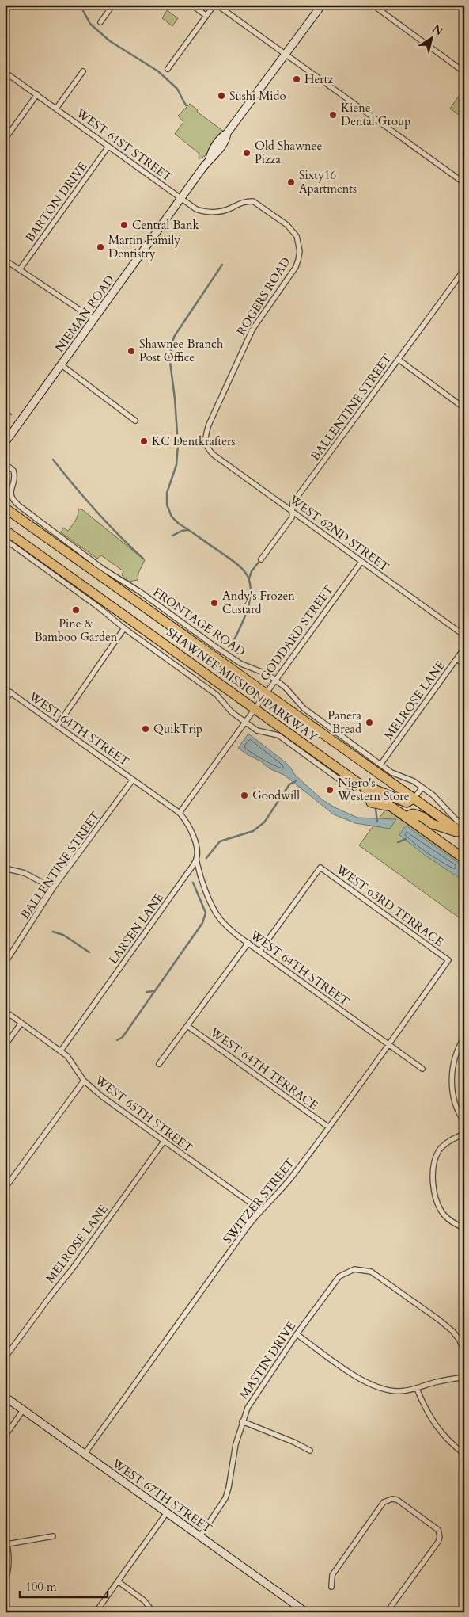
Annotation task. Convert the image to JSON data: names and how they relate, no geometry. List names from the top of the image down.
{
  "streets": {
    "highway": ["SHAWNEE MISSION PARKWAY"],
    "main road": ["NIEMAN ROAD", "WEST 67TH STREET"],
    "street": [
      "WEST 61ST STREET",
      "BARTON DRIVE",
      "ROGERS ROAD",
      "BALLENTINE STREET",
      "WEST 62ND STREET",
      "FRONTAGE ROAD",
      "GODDARD STREET",
      "MELROSE LANE",
      "WEST 64TH STREET",
      "WEST 63RD TERRACE",
      "LARSEN LANE",
      "WEST 64TH TERRACE",
      "WEST 65TH STREET",
      "SWITZER STREET",
      "MASTIN DRIVE"
    ]
  },
  "crossings": [
    ["WEST 61ST STREET", "BARTON DRIVE"],
    ["WEST 61ST STREET", "ROGERS ROAD"],
    ["WEST 61ST STREET", "NIEMAN ROAD"],
    ["ROGERS ROAD", "NIEMAN ROAD"],
    ["ROGERS ROAD", "WEST 62ND STREET"],
    ["BALLENTINE STREET", "WEST 62ND STREET"],
    ["BALLENTINE STREET", "WEST 64TH STREET"],
    ["WEST 62ND STREET", "GODDARD STREET"],
    ["FRONTAGE ROAD", "GODDARD STREET"],
    ["FRONTAGE ROAD", "MELROSE LANE"],
    ["GODDARD STREET", "SHAWNEE MISSION PARKWAY"],
    ["GODDARD STREET", "WEST 64TH STREET"],
    ["MELROSE LANE", "WEST 65TH STREET"],
    ["WEST 64TH STREET", "WEST 63RD TERRACE"],
    ["WEST 64TH STREET", "LARSEN LANE"],
    ["WEST 64TH STREET", "SWITZER STREET"],
    ["WEST 63RD TERRACE", "SWITZER STREET"],
    ["LARSEN LANE", "WEST 65TH STREET"],
    ["WEST 64TH TERRACE", "SWITZER STREET"],
    ["WEST 65TH STREET", "SWITZER STREET"],
    ["SWITZER STREET", "WEST 67TH STREET"],
    ["MASTIN DRIVE", "WEST 67TH STREET"]
  ],
  "places": [
    "Hertz",
    "Sushi Mido",
    "Kiene Dental Group",
    "Old Shawnee Pizza",
    "Sixty16 Apartments",
    "Central Bank",
    "Martin Family Dentistry",
    "Shawnee Branch Post Office",
    "KC Dentkrafters",
    "Andy's Frozen Custard",
    "Pine & Bamboo Garden",
    "Panera Bread",
    "QuikTrip",
    "Nigro's Western Store",
    "Goodwill"
  ],
  "scale_bar": "100 m",
  "north": "top right"
}
